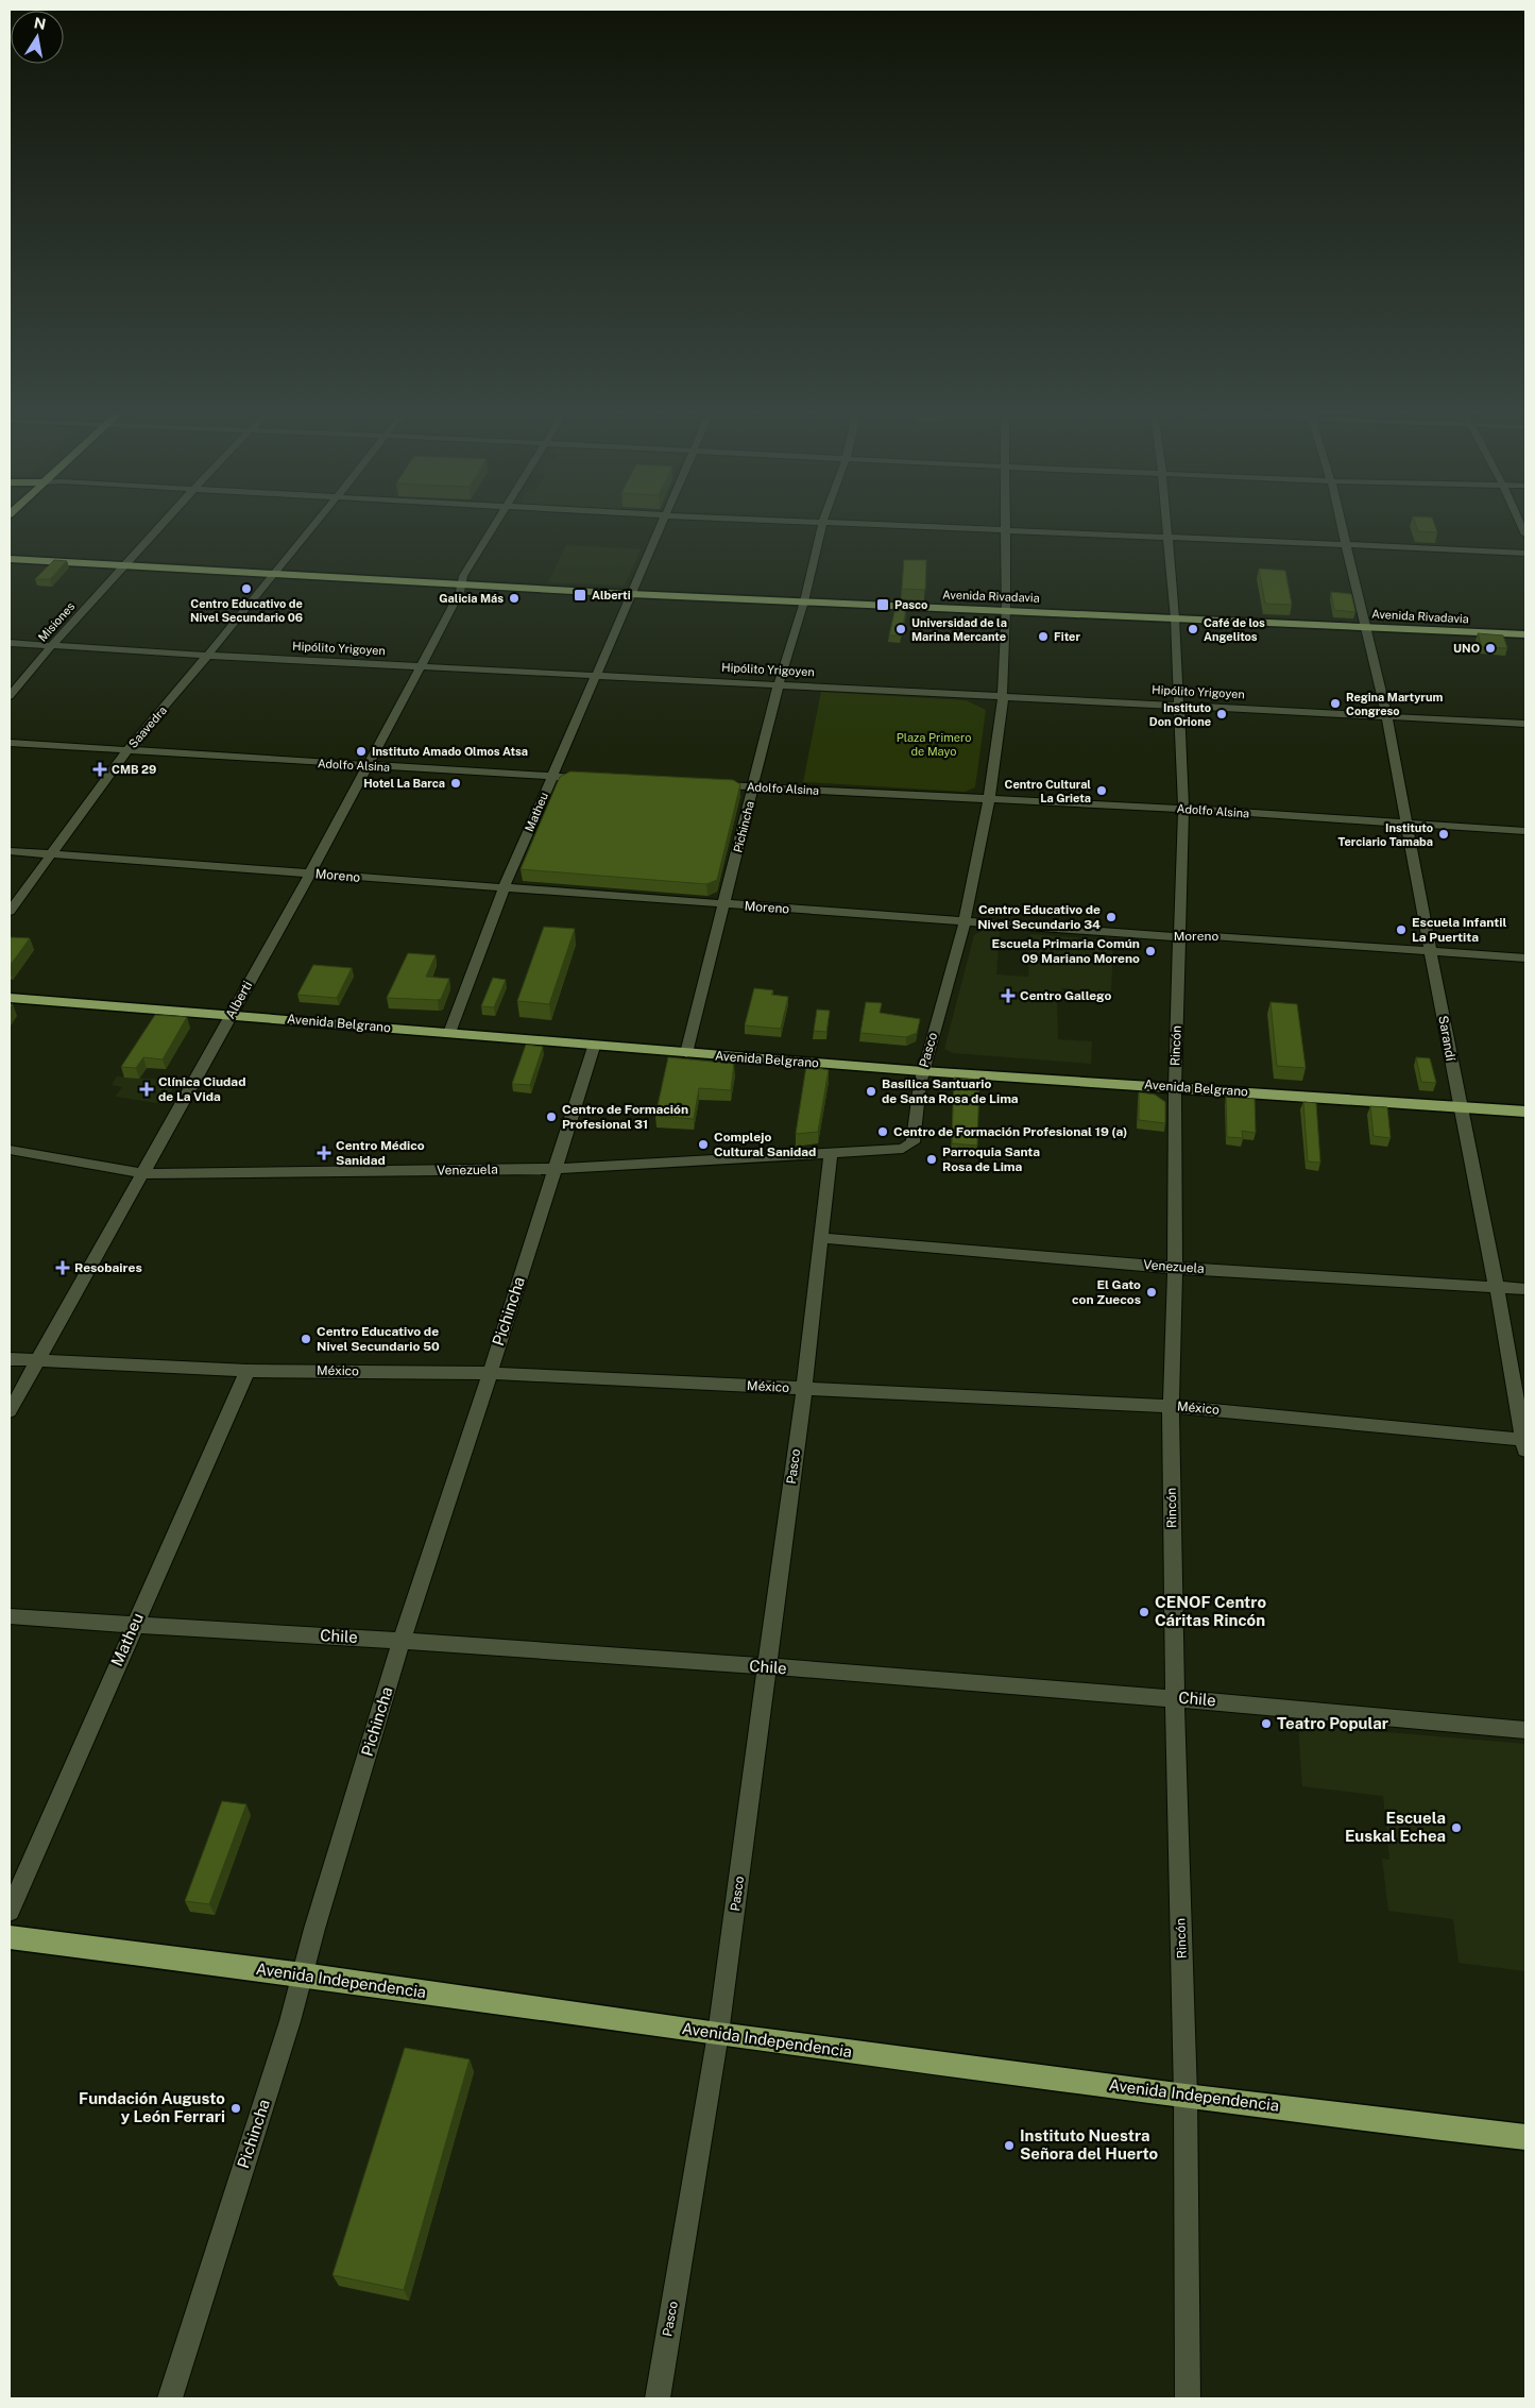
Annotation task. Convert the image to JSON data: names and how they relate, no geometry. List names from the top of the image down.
{
  "streets": {
    "main road": ["Avenida Rivadavia", "Avenida Belgrano", "Avenida Independencia"],
    "street": [
      "Misiones",
      "Hipólito Yrigoyen",
      "Saavedra",
      "Adolfo Alsina",
      "Matheu",
      "Pichincha",
      "Moreno",
      "Alberti",
      "Sarandí",
      "Rincón",
      "Pasco",
      "Venezuela",
      "México",
      "Chile"
    ]
  },
  "crossings": [
    ["Avenida Rivadavia", "Misiones"],
    ["Avenida Rivadavia", "Saavedra"],
    ["Avenida Rivadavia", "Matheu"],
    ["Avenida Rivadavia", "Pichincha"],
    ["Avenida Rivadavia", "Alberti"],
    ["Avenida Rivadavia", "Sarandí"],
    ["Avenida Rivadavia", "Rincón"],
    ["Avenida Rivadavia", "Pasco"],
    ["Misiones", "Hipólito Yrigoyen"],
    ["Hipólito Yrigoyen", "Saavedra"],
    ["Hipólito Yrigoyen", "Matheu"],
    ["Hipólito Yrigoyen", "Pichincha"],
    ["Hipólito Yrigoyen", "Alberti"],
    ["Hipólito Yrigoyen", "Sarandí"],
    ["Hipólito Yrigoyen", "Rincón"],
    ["Hipólito Yrigoyen", "Pasco"],
    ["Saavedra", "Adolfo Alsina"],
    ["Saavedra", "Moreno"],
    ["Adolfo Alsina", "Matheu"],
    ["Adolfo Alsina", "Pichincha"],
    ["Adolfo Alsina", "Alberti"],
    ["Adolfo Alsina", "Sarandí"],
    ["Adolfo Alsina", "Rincón"],
    ["Adolfo Alsina", "Pasco"],
    ["Matheu", "Moreno"],
    ["Matheu", "Avenida Belgrano"],
    ["Matheu", "México"],
    ["Matheu", "Chile"],
    ["Pichincha", "Moreno"],
    ["Pichincha", "Avenida Belgrano"],
    ["Pichincha", "Venezuela"],
    ["Pichincha", "México"],
    ["Pichincha", "Chile"],
    ["Pichincha", "Avenida Independencia"],
    ["Moreno", "Alberti"],
    ["Moreno", "Sarandí"],
    ["Moreno", "Rincón"],
    ["Moreno", "Pasco"],
    ["Alberti", "Avenida Belgrano"],
    ["Alberti", "Venezuela"],
    ["Alberti", "México"],
    ["Avenida Belgrano", "Sarandí"],
    ["Avenida Belgrano", "Rincón"],
    ["Avenida Belgrano", "Pasco"],
    ["Sarandí", "Venezuela"],
    ["Sarandí", "México"],
    ["Rincón", "Venezuela"],
    ["Rincón", "México"],
    ["Rincón", "Chile"],
    ["Rincón", "Avenida Independencia"],
    ["Pasco", "Venezuela"],
    ["Pasco", "México"],
    ["Pasco", "Chile"],
    ["Pasco", "Avenida Independencia"]
  ],
  "parks": ["Plaza Primero de Mayo"],
  "places": {
    "other": [
      "Centro Educativo de Nivel Secundario 06",
      "Galicia Más",
      "Universidad de la Marina Mercante",
      "Café de los Angelitos",
      "Fiter",
      "UNO",
      "Regina Martyrum Congreso",
      "Instituto Don Orione",
      "Instituto Amado Olmos Atsa",
      "Hotel La Barca",
      "Centro Cultural La Grieta",
      "Instituto Terciario Tamaba",
      "Centro Educativo de Nivel Secundario 34",
      "Escuela Infantil La Puertita",
      "Escuela Primaria Común 09 Mariano Moreno",
      "Basílica Santuario de Santa Rosa de Lima",
      "Centro de Formación Profesional 31",
      "Centro de Formación Profesional 19 (a)",
      "Complejo Cultural Sanidad",
      "Parroquia Santa Rosa de Lima",
      "El Gato con Zuecos",
      "Centro Educativo de Nivel Secundario 50",
      "CENOF Centro Cáritas Rincón",
      "Teatro Popular",
      "Escuela Euskal Echea",
      "Fundación Augusto y León Ferrari",
      "Instituto Nuestra Señora del Huerto"
    ],
    "transit": ["Alberti", "Pasco"],
    "health": [
      "CMB 29",
      "Centro Gallego",
      "Clínica Ciudad de La Vida",
      "Centro Médico Sanidad",
      "Resobaires"
    ]
  },
  "north": "top"
}
